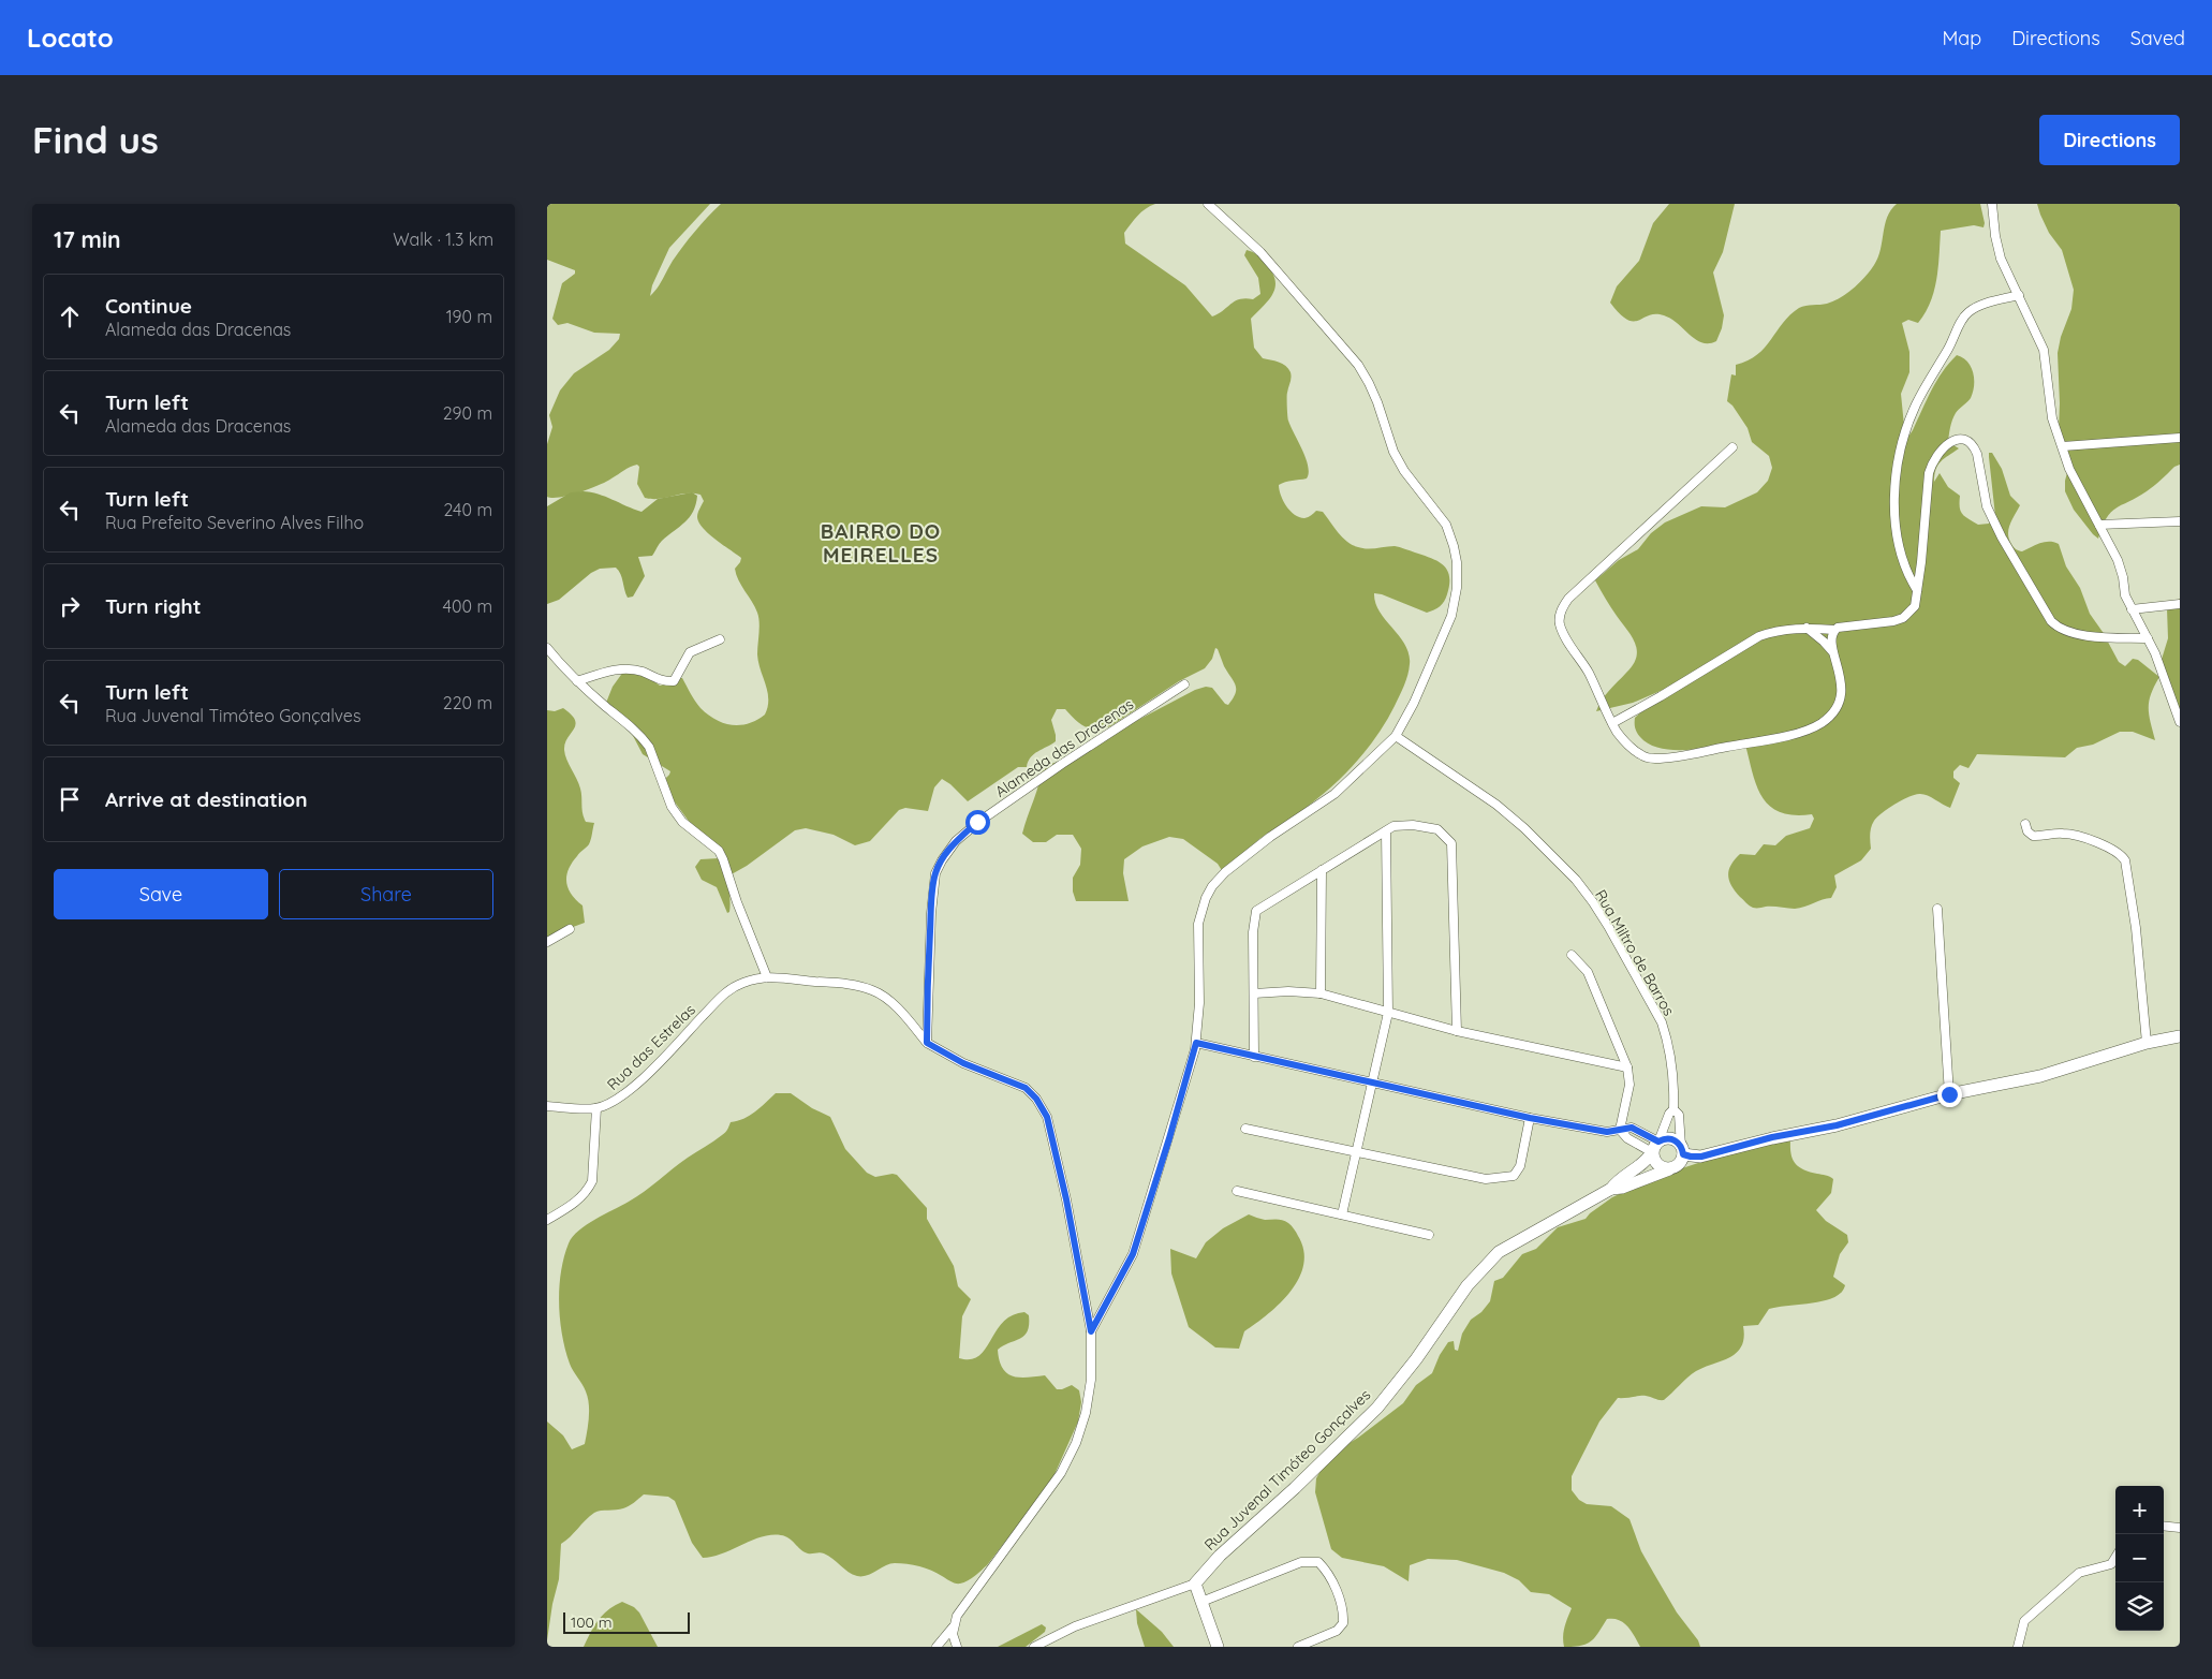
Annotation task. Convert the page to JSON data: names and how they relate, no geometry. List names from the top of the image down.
{
  "streets": {
    "street": [
      "Alameda das Dracenas",
      "Rua Miltro de Barros",
      "Rua das Estrelas",
      "Rua Juvenal Timóteo Gonçalves"
    ]
  },
  "crossings": [
    ["Rua Miltro de Barros", "Rua Juvenal Timóteo Gonçalves"]
  ],
  "districts": ["BAIRRO DO MEIRELLES"],
  "scale_bar": "100 m",
  "page": {
    "header": "Locato",
    "nav": ["Map", "Directions", "Saved"],
    "buttons": [
      "Directions",
      ["Save", "Share"]
    ],
    "title": "Find us",
    "heading": ["17 min", "Walk · 1.3 km"],
    "list": [
      ["Continue", "Alameda das Dracenas", "190 m"],
      ["Turn left", "Alameda das Dracenas", "290 m"],
      ["Turn left", "Rua Prefeito Severino Alves Filho", "240 m"],
      ["Turn right", "400 m"],
      ["Turn left", "Rua Juvenal Timóteo Gonçalves", "220 m"],
      "Arrive at destination"
    ],
    "map_buttons": ["+", "−"],
    "scale": "100 m"
  }
}
